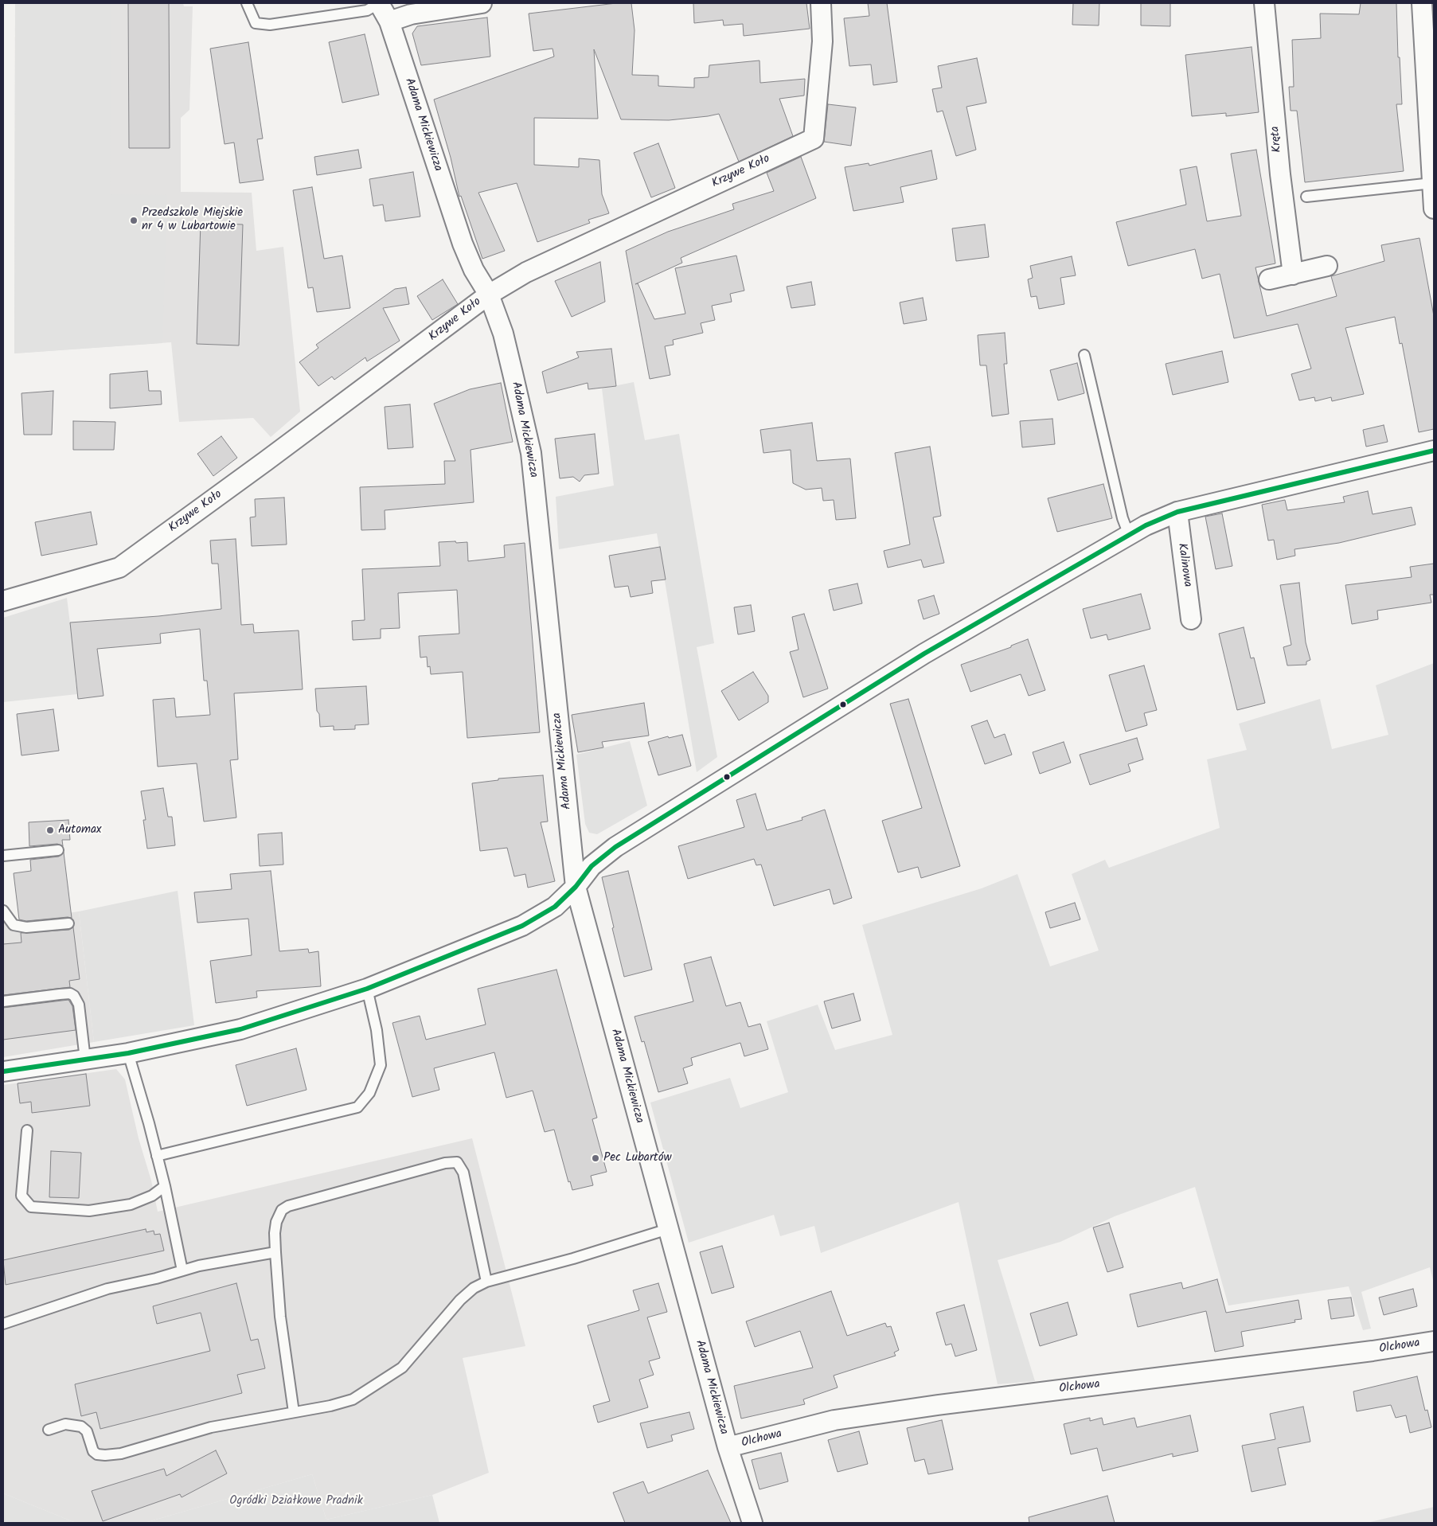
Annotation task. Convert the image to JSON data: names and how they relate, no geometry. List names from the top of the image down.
{
  "streets": {
    "street": [
      "Adama Mickiewicza",
      "Kręta",
      "Krzywe Koło",
      "Kalinowa",
      "Olchowa"
    ]
  },
  "crossings": [
    ["Adama Mickiewicza", "Krzywe Koło"],
    ["Adama Mickiewicza", "Olchowa"]
  ],
  "parks": ["Ogródki Działkowe Pradnik"],
  "places": ["Przedszkole Miejskie nr 4 w Lubartowie", "Automax", "Pec Lubartów"]
}
